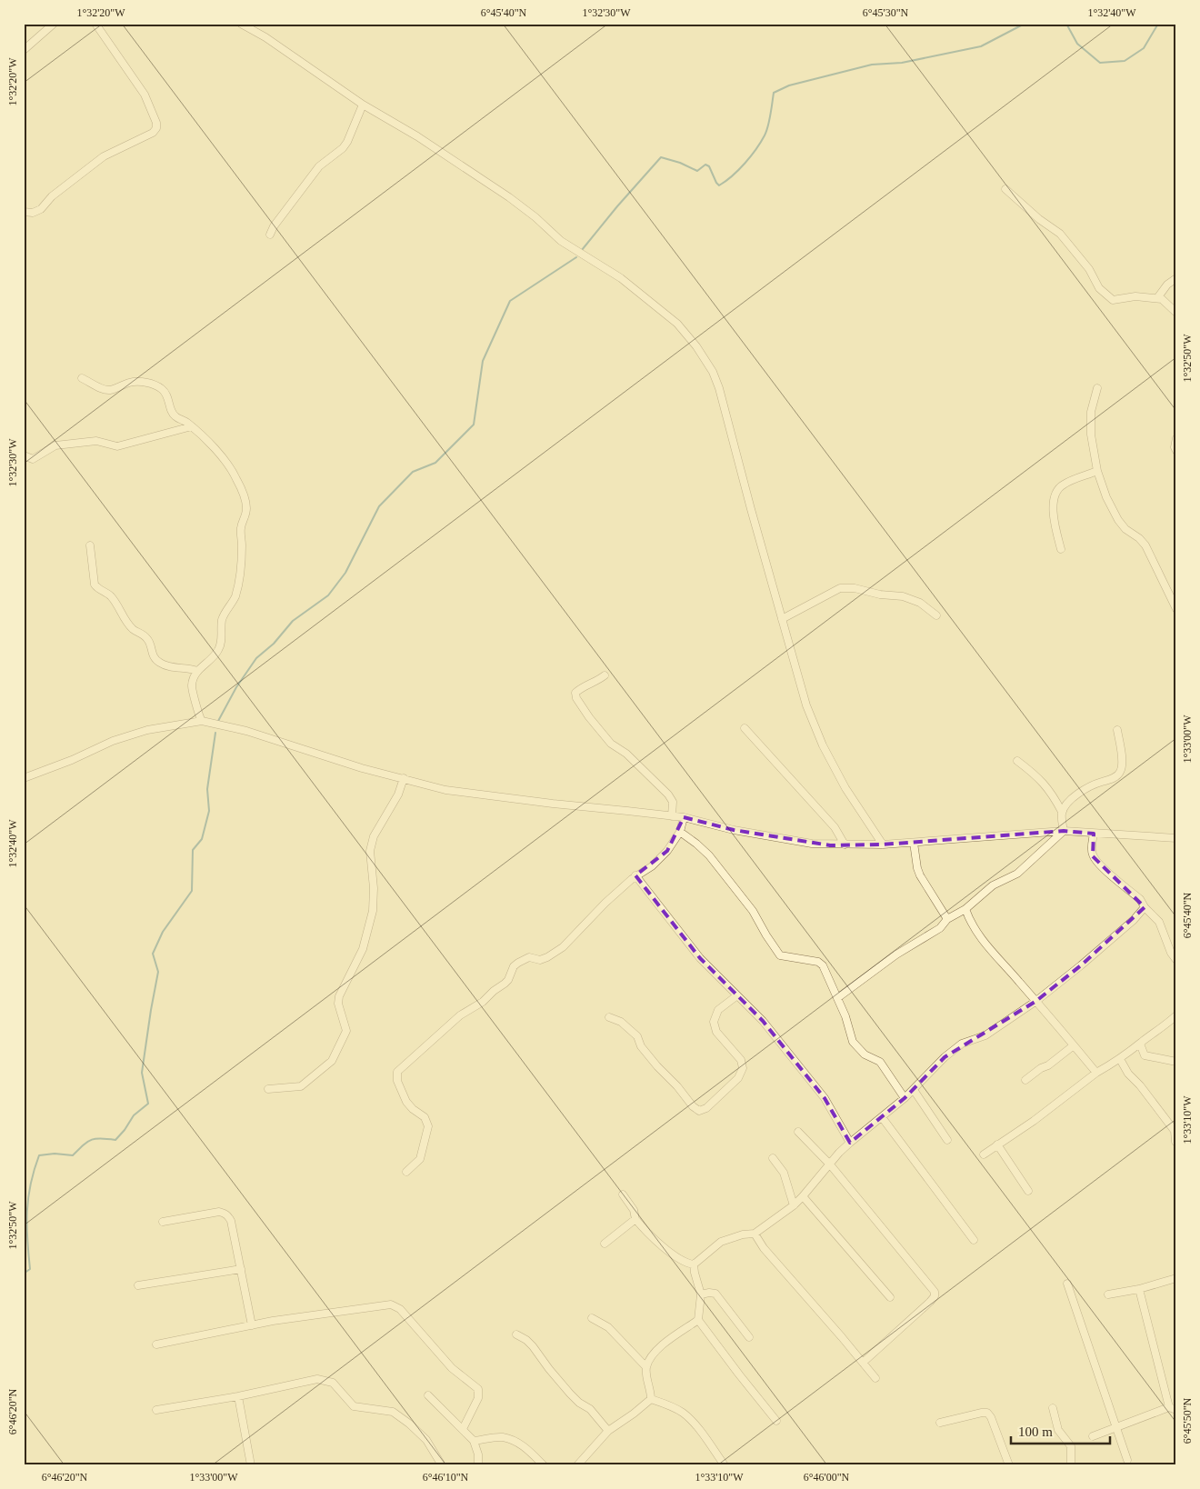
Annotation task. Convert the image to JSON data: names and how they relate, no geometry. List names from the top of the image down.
{
  "scale_bar": "100 m",
  "coordinates": [
    "1°32'20\"W",
    "6°45'40\"N",
    "1°32'30\"W",
    "6°45'30\"N",
    "1°32'40\"W",
    "1°32'50\"W",
    "1°33'00\"W",
    "1°33'10\"W",
    "6°46'20\"N",
    "6°45'50\"N",
    "6°46'10\"N",
    "6°46'00\"N"
  ]
}
